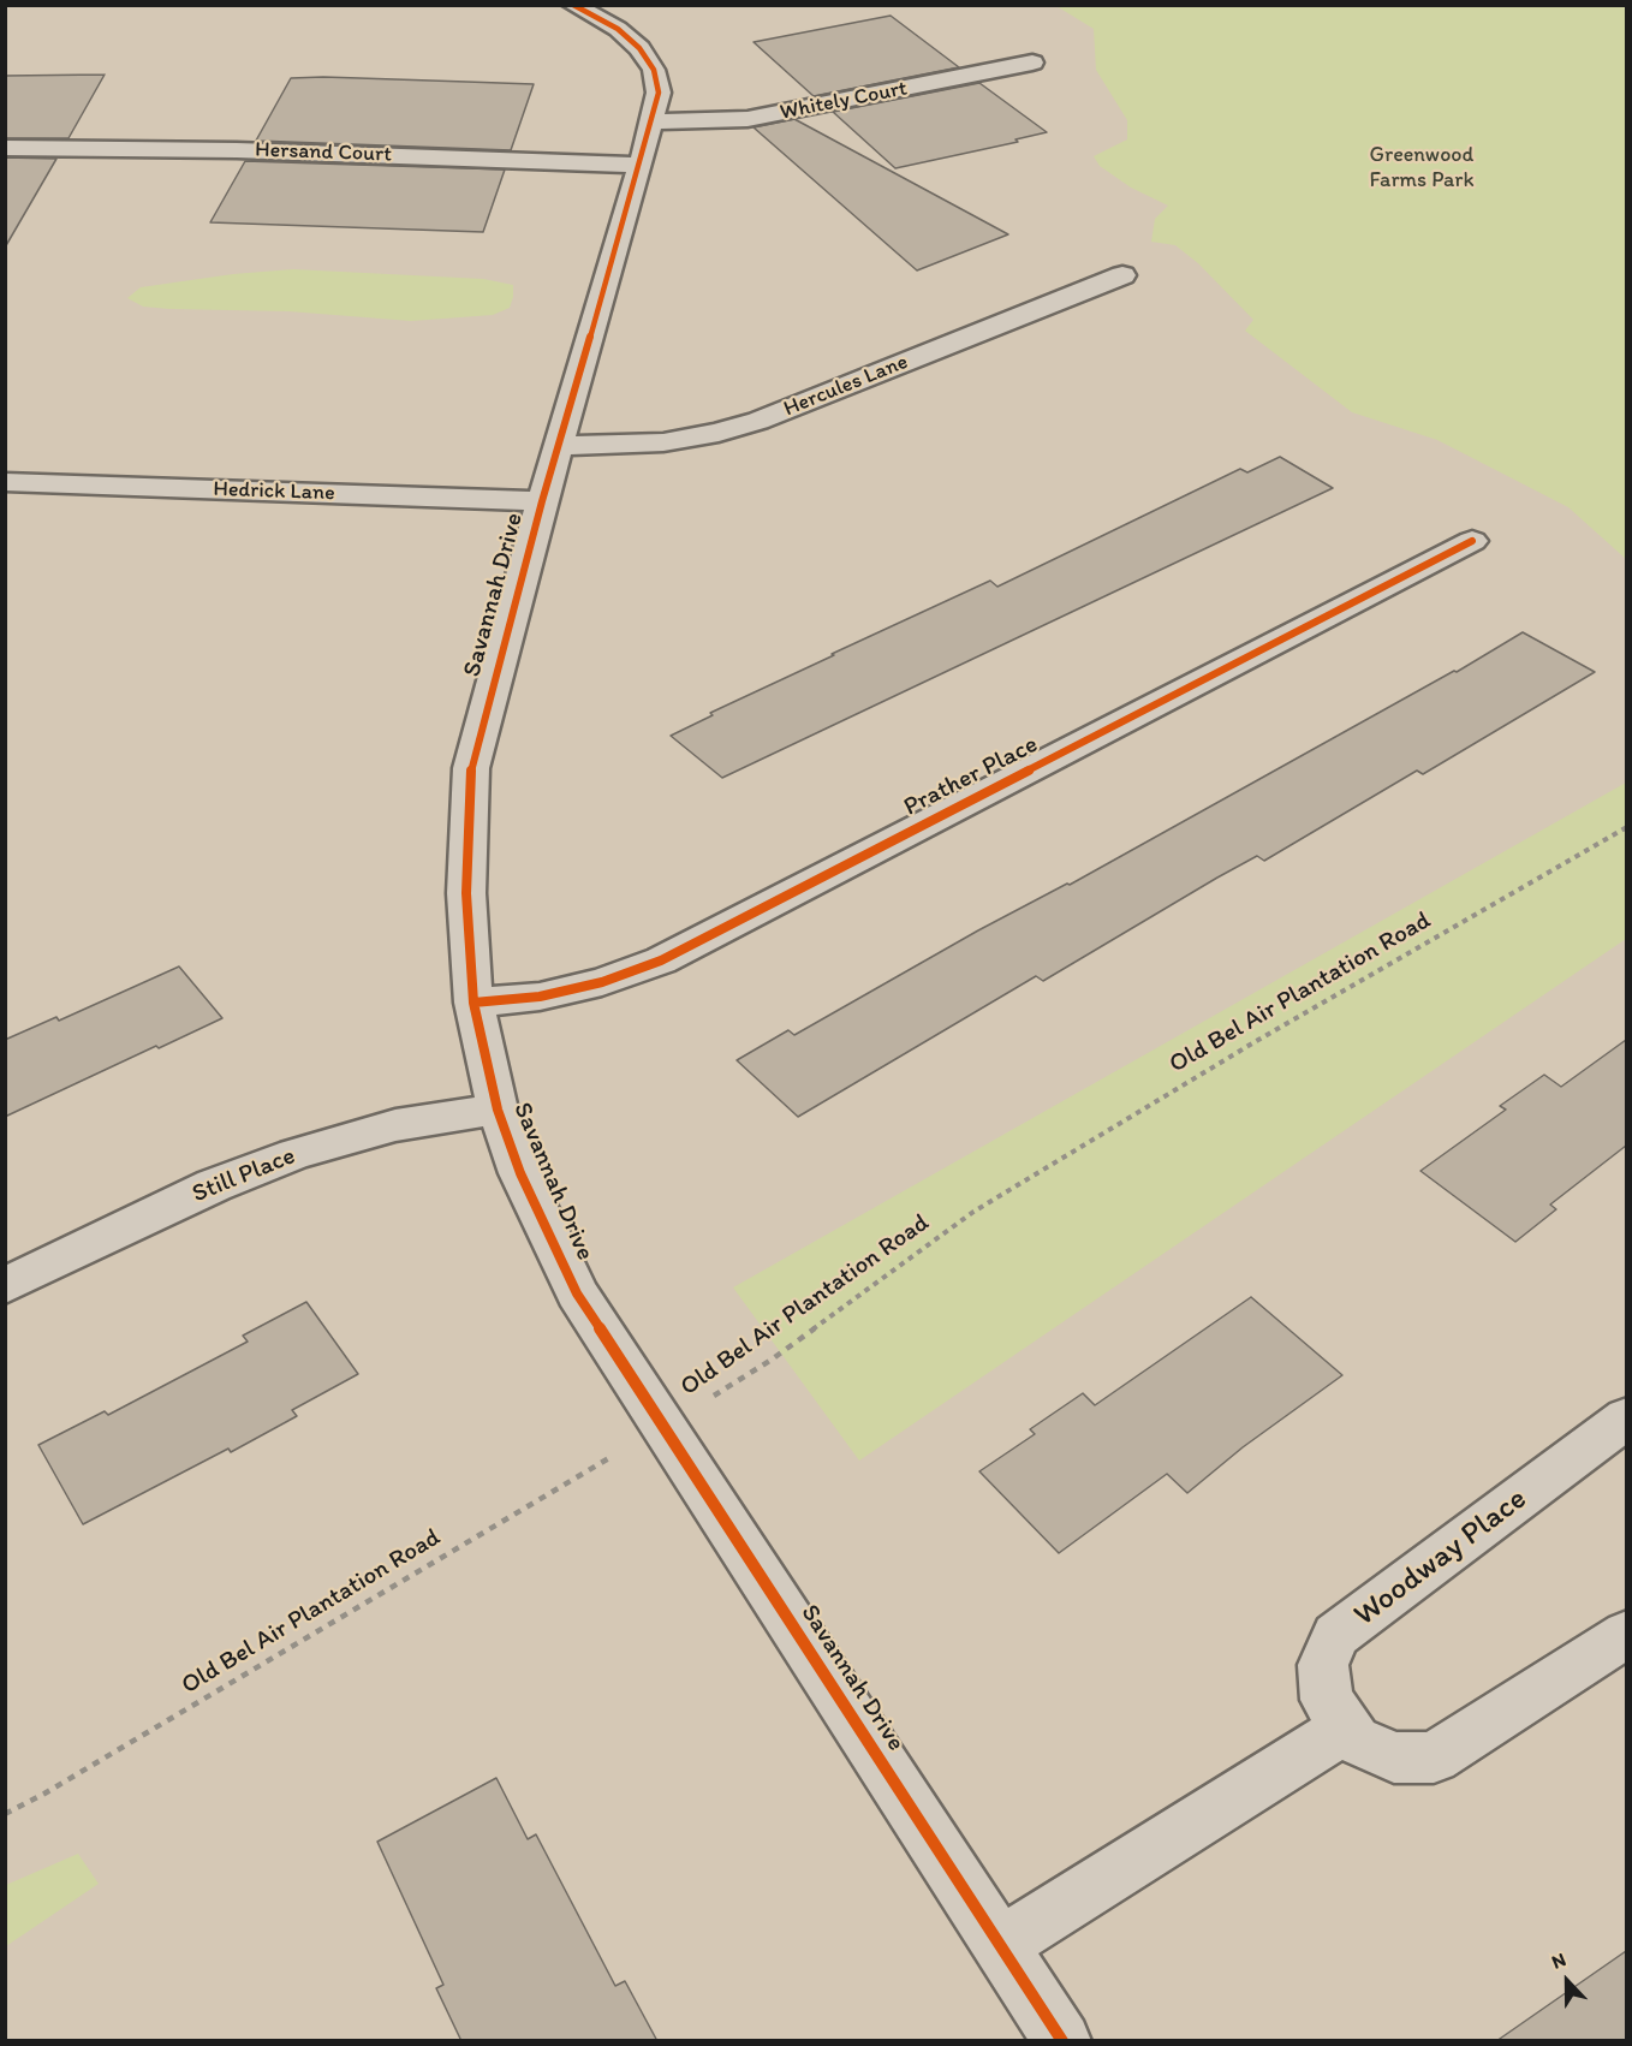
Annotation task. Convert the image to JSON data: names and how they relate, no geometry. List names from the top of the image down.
{
  "streets": {
    "street": [
      "Whitely Court",
      "Hersand Court",
      "Hercules Lane",
      "Hedrick Lane",
      "Savannah Drive",
      "Prather Place",
      "Still Place",
      "Woodway Place"
    ],
    "path": ["Old Bel Air Plantation Road"]
  },
  "crossings": [
    ["Whitely Court", "Savannah Drive"],
    ["Hersand Court", "Savannah Drive"],
    ["Hercules Lane", "Savannah Drive"],
    ["Hedrick Lane", "Savannah Drive"],
    ["Savannah Drive", "Prather Place"],
    ["Savannah Drive", "Old Bel Air Plantation Road"],
    ["Savannah Drive", "Still Place"]
  ],
  "parks": ["Greenwood Farms Park"],
  "north": "top"
}
